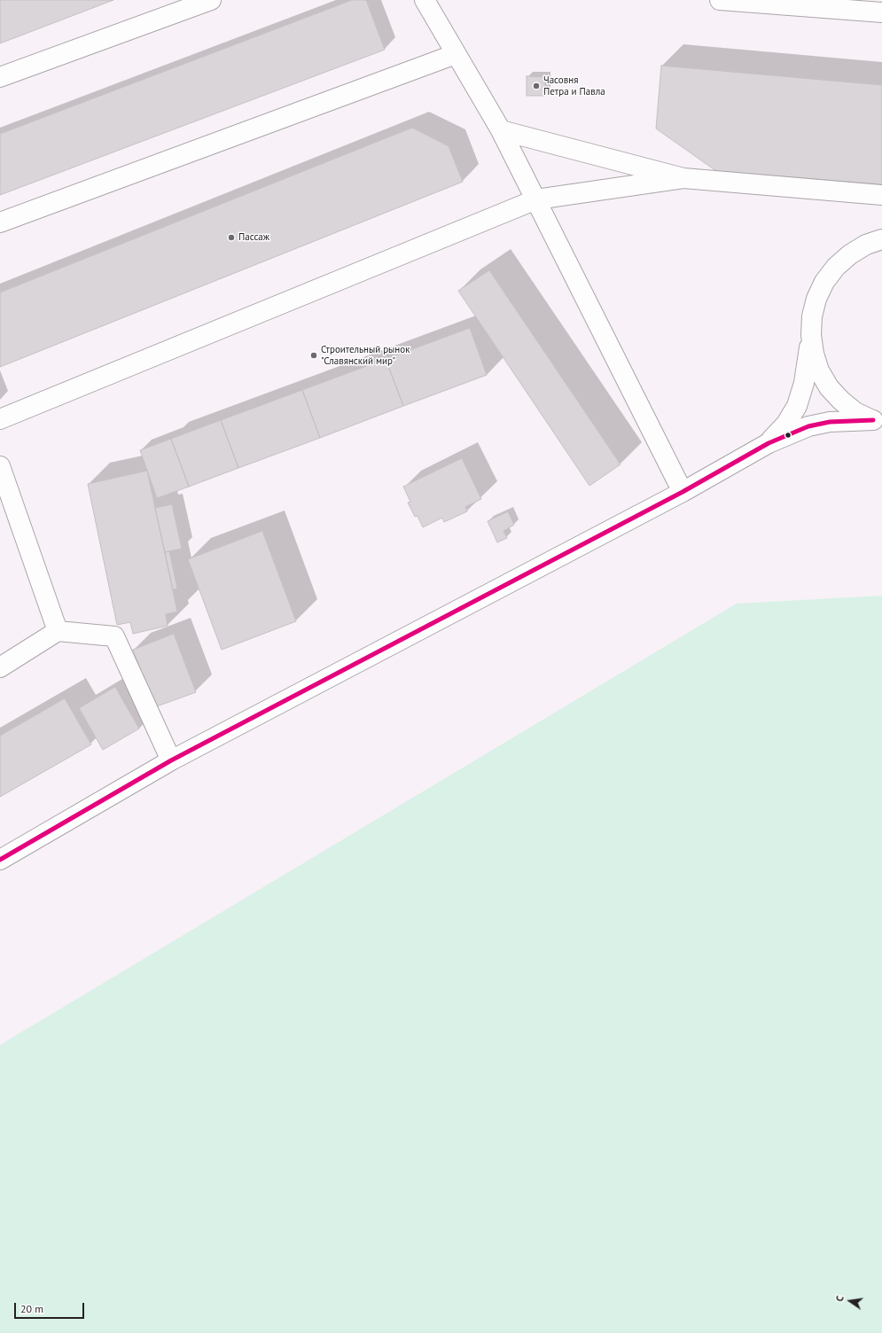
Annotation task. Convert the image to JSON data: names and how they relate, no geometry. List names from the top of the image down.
{
  "places": ["Часовня Петра и Павла", "Пассаж", "Строительный рынок \"Славянский мир\""],
  "scale_bar": "20 m",
  "north": "left"
}
